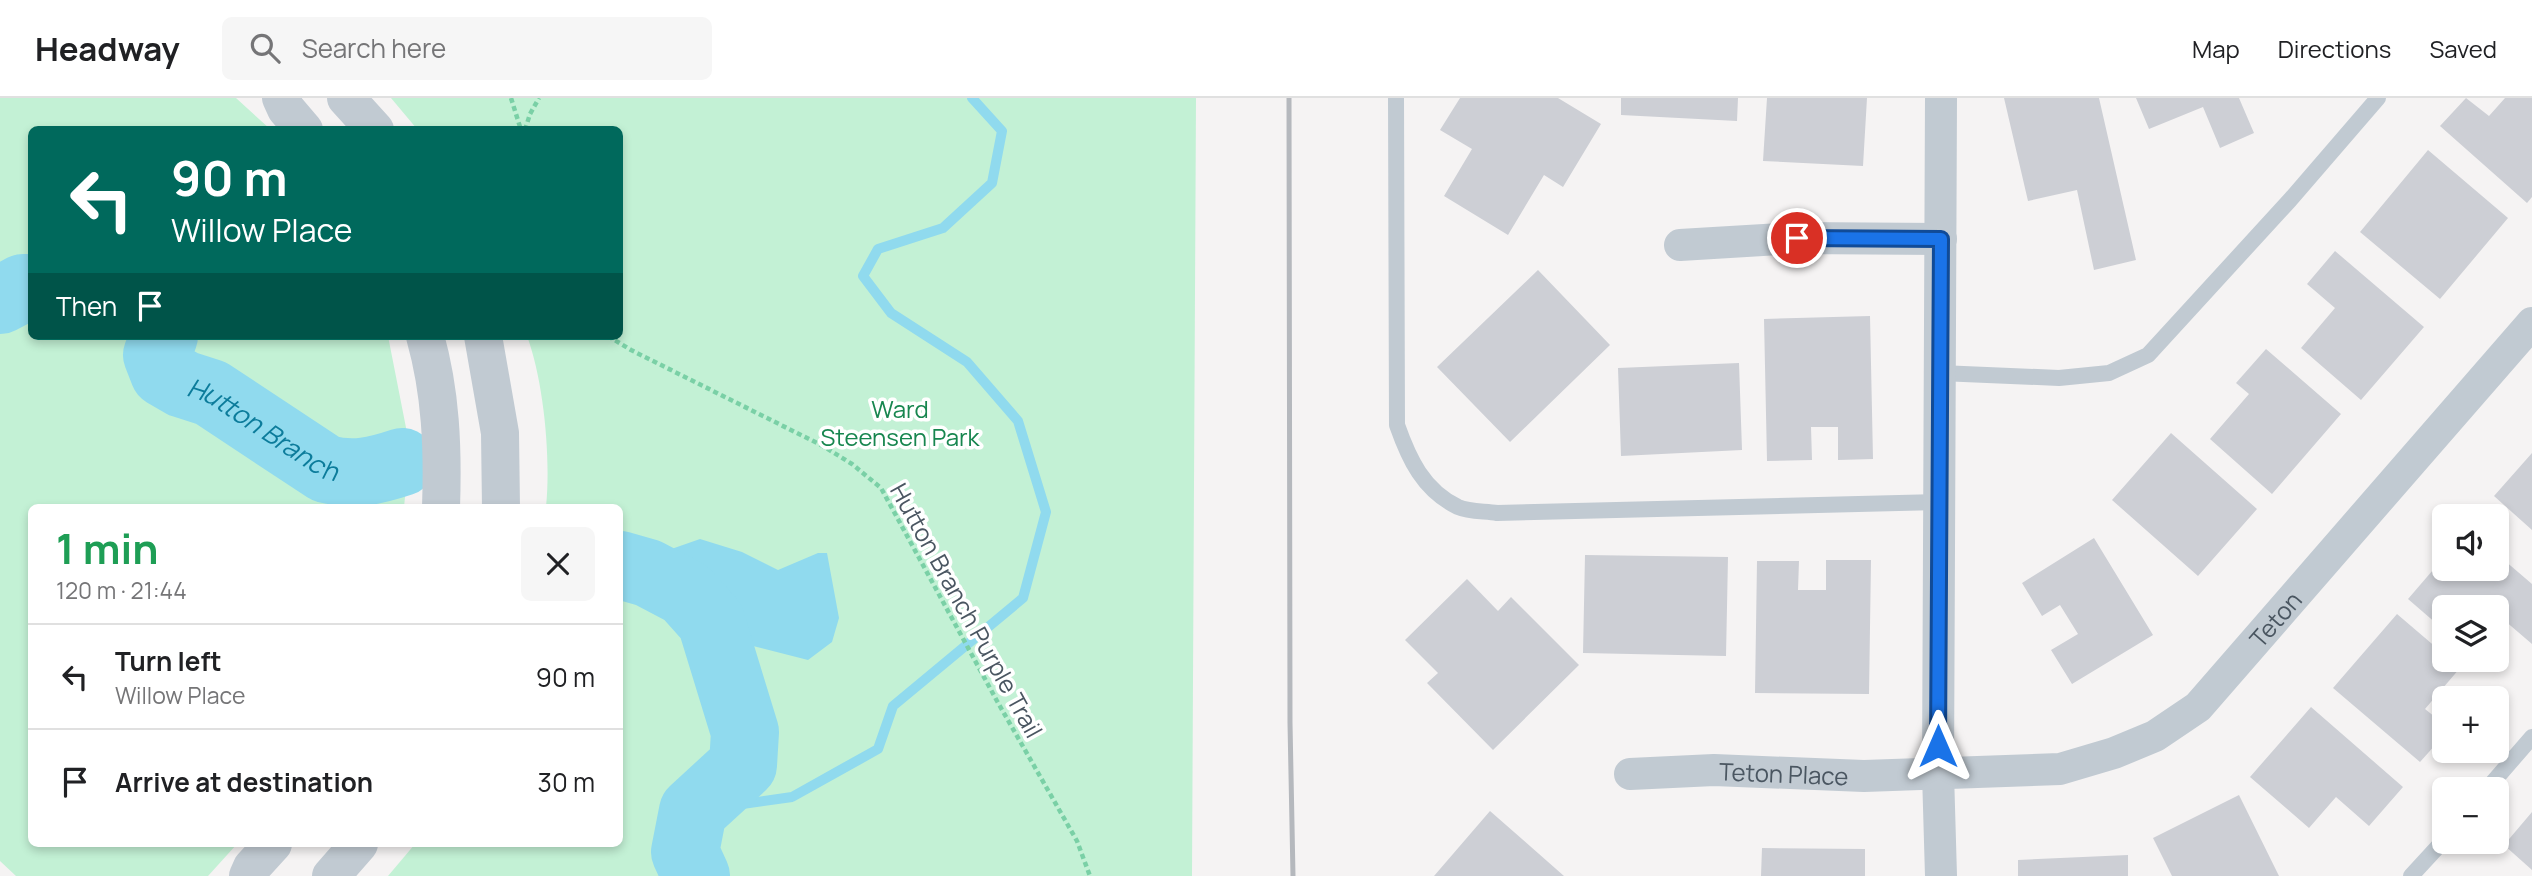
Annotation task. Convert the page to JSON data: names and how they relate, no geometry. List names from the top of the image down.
{
  "streets": {
    "street": ["Teton", "Teton Place"],
    "path": ["Hutton Branch Purple Trail"]
  },
  "crossings": [
    ["Teton", "Teton Place"]
  ],
  "water": ["Hutton Branch"],
  "parks": ["Ward Steensen Park"],
  "page": {
    "header": "Headway",
    "search": "Search here",
    "nav": ["Map", "Directions", "Saved"],
    "turn": ["90 m", "Willow Place"],
    "then": "Then",
    "map_buttons": ["+", "−"],
    "heading": ["1 min", "120 m · 21:44"],
    "list": [
      {
        "name": "Turn left",
        "note": "Willow Place",
        "value": "90 m"
      },
      {
        "name": "Arrive at destination",
        "value": "30 m"
      }
    ]
  }
}
